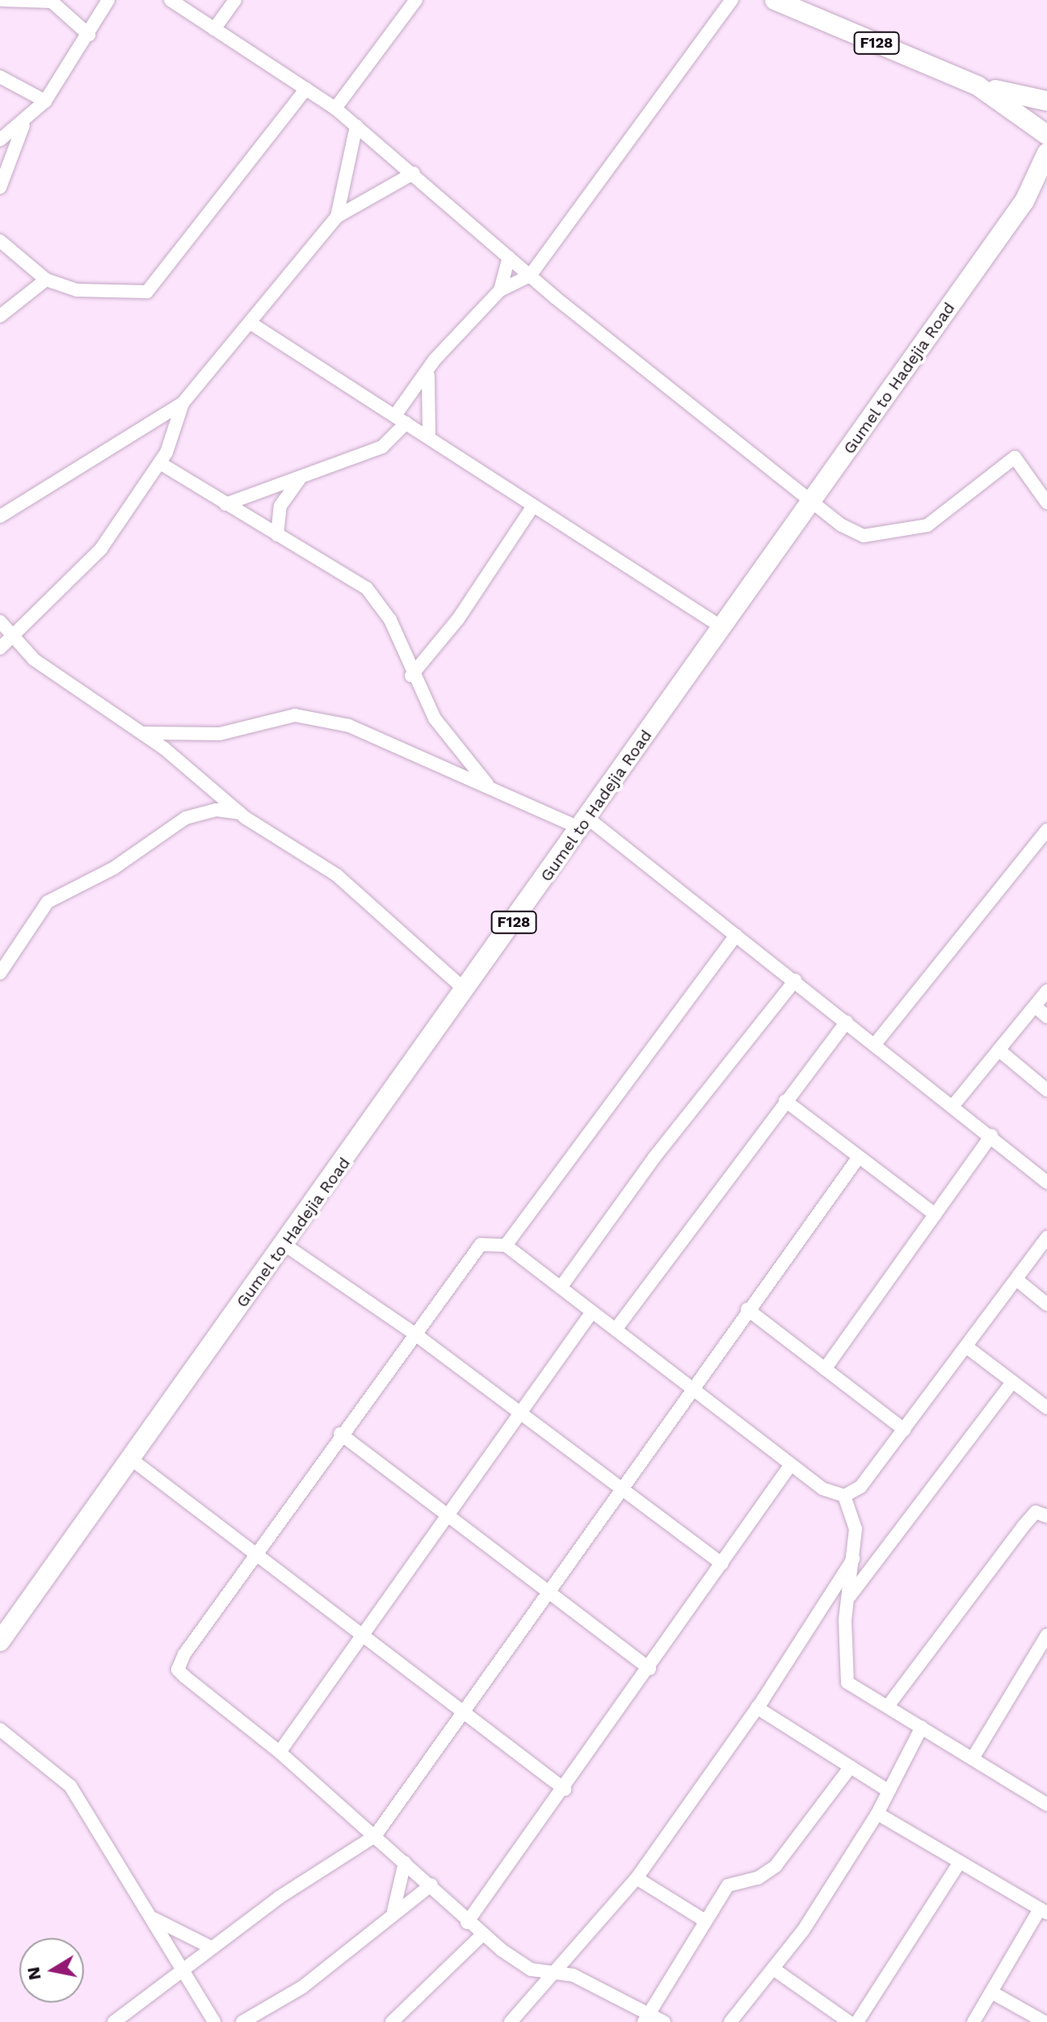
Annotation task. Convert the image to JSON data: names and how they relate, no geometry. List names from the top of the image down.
{
  "streets": {
    "main road": ["F128", "Gumel to Hadejia Road"]
  },
  "crossings": [
    ["F128", "Gumel to Hadejia Road"]
  ],
  "north": "left"
}
